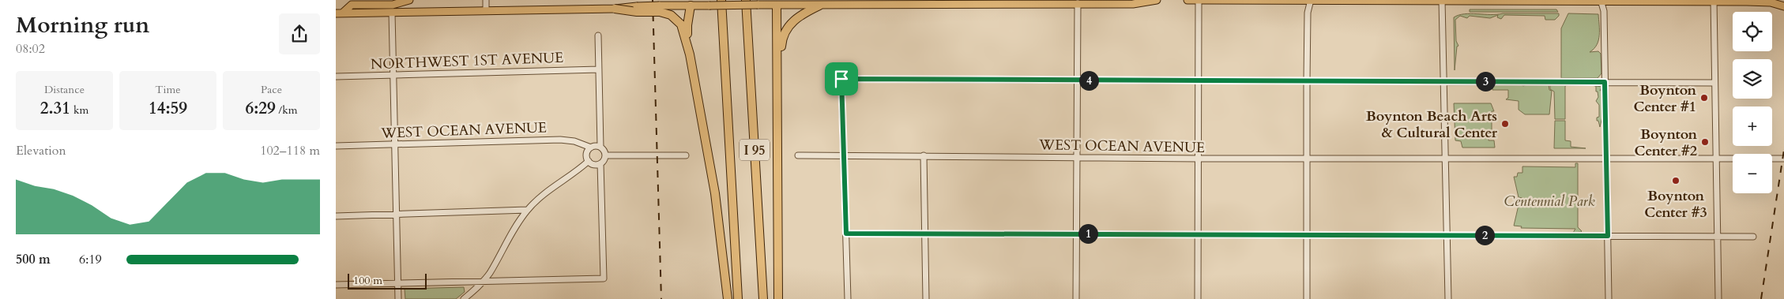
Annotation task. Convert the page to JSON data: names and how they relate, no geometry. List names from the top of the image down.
{
  "streets": {
    "highway": ["I 95"],
    "street": ["NORTHWEST 1ST AVENUE", "WEST OCEAN AVENUE"]
  },
  "parks": ["Centennial Park"],
  "places": [
    "Boynton Center #1",
    "Boynton Beach Arts & Cultural Center",
    "Boynton Center #2",
    "Boynton Center #3"
  ],
  "scale_bar": "100 m",
  "page": {
    "heading": ["Morning run", "08:02"],
    "map_buttons": ["+", "−"],
    "stats": [
      ["Distance", "2.31 km"],
      ["Time", "14:59"],
      ["Pace", "6:29 /km"]
    ],
    "pins": [
      "4",
      "3",
      "1",
      "2"
    ],
    "chart": ["Elevation", "102–118 m"],
    "list": [
      {
        "name": "500 m",
        "note": "6:19"
      }
    ],
    "scale": "100 m"
  }
}
